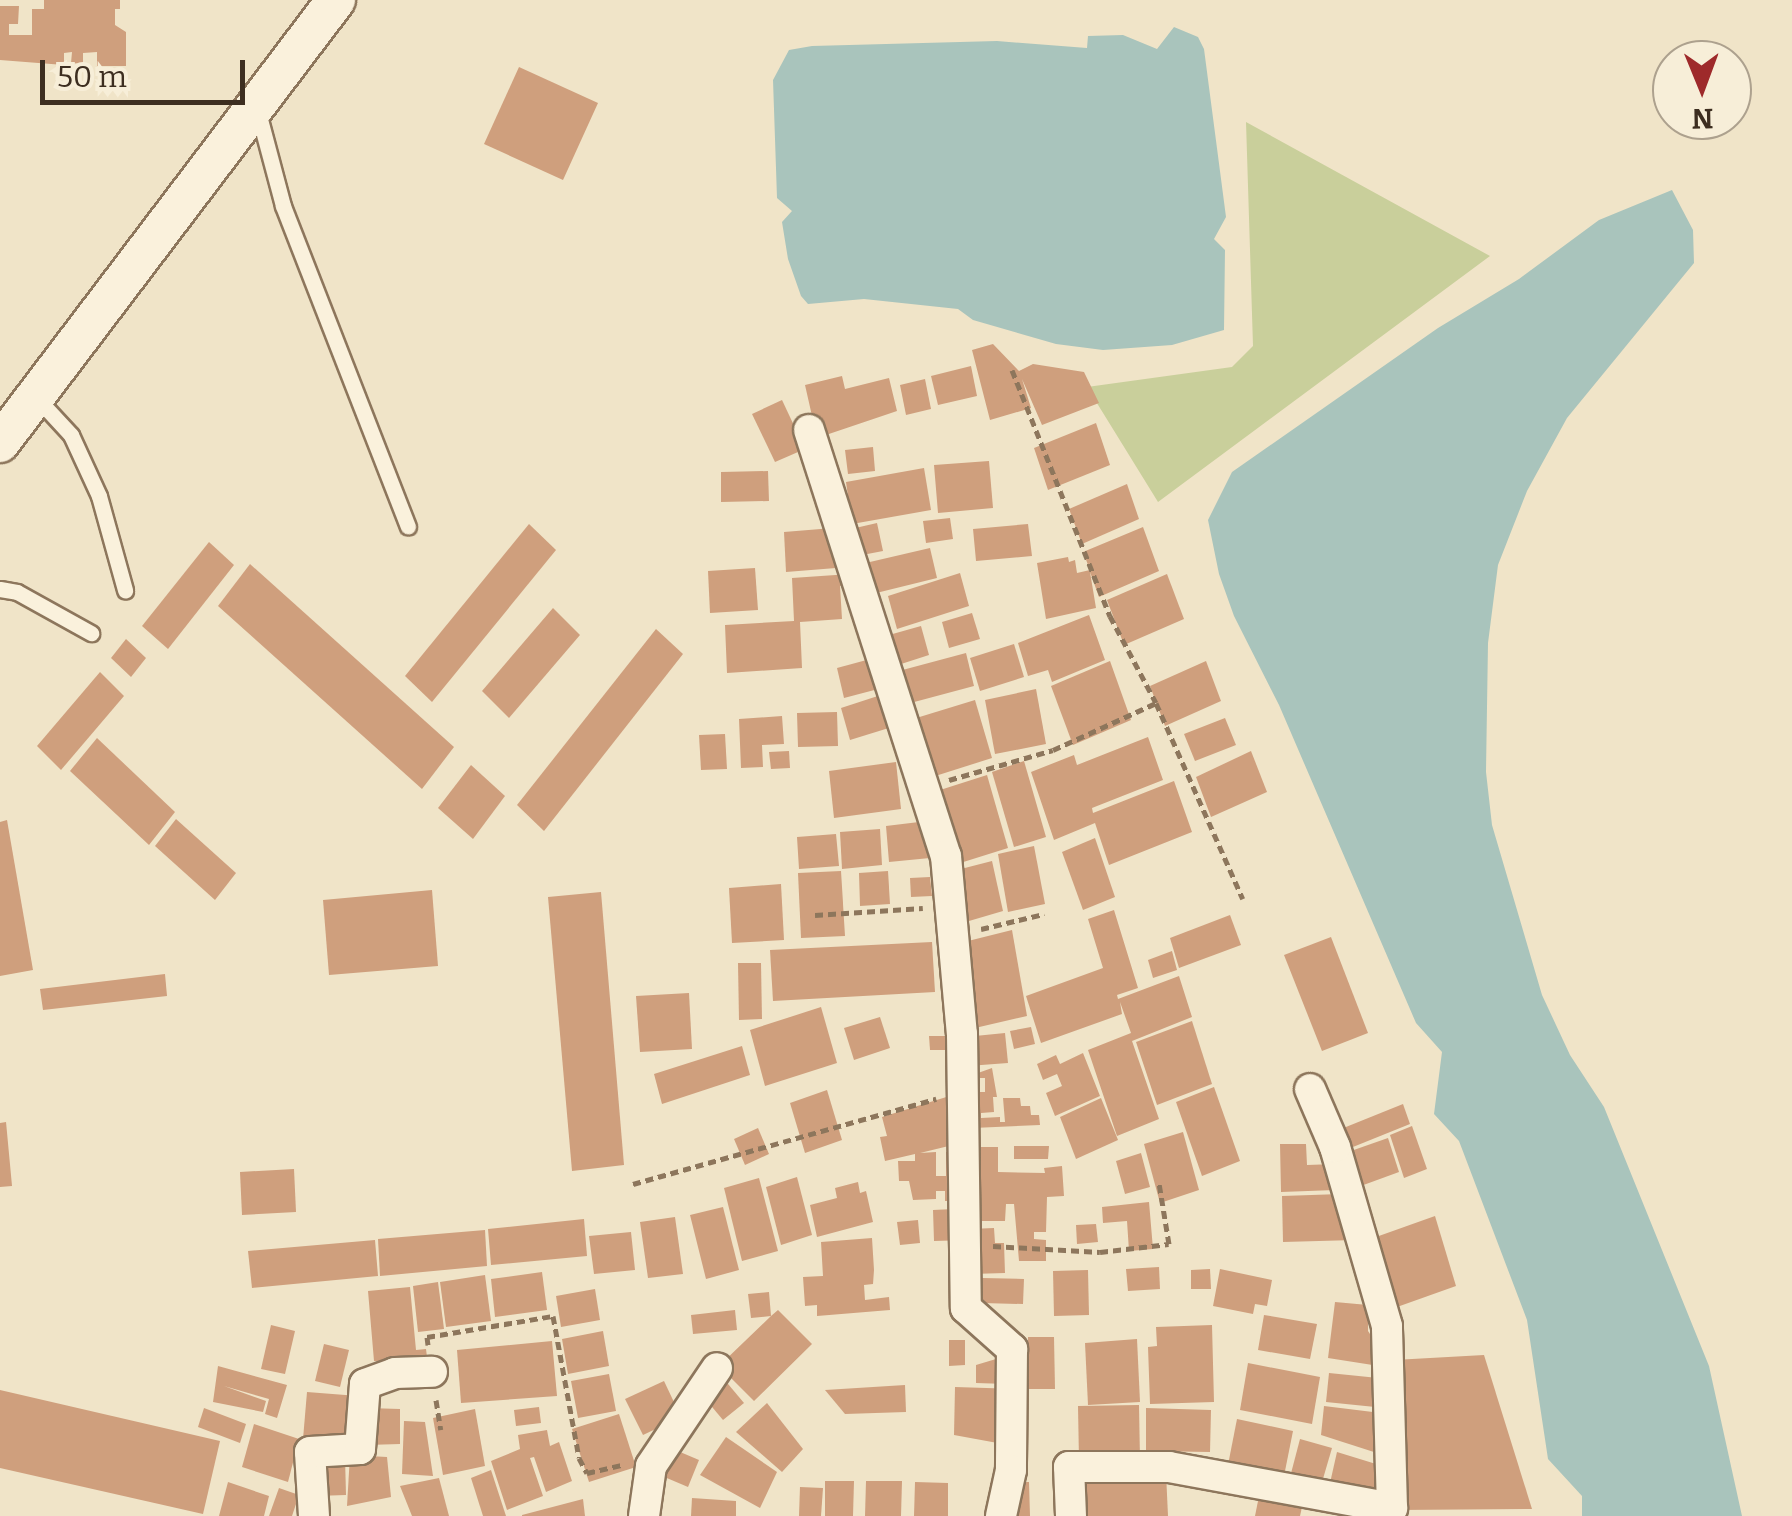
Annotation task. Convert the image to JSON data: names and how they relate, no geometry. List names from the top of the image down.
{
  "scale_bar": "50 m",
  "north": "bottom"
}
